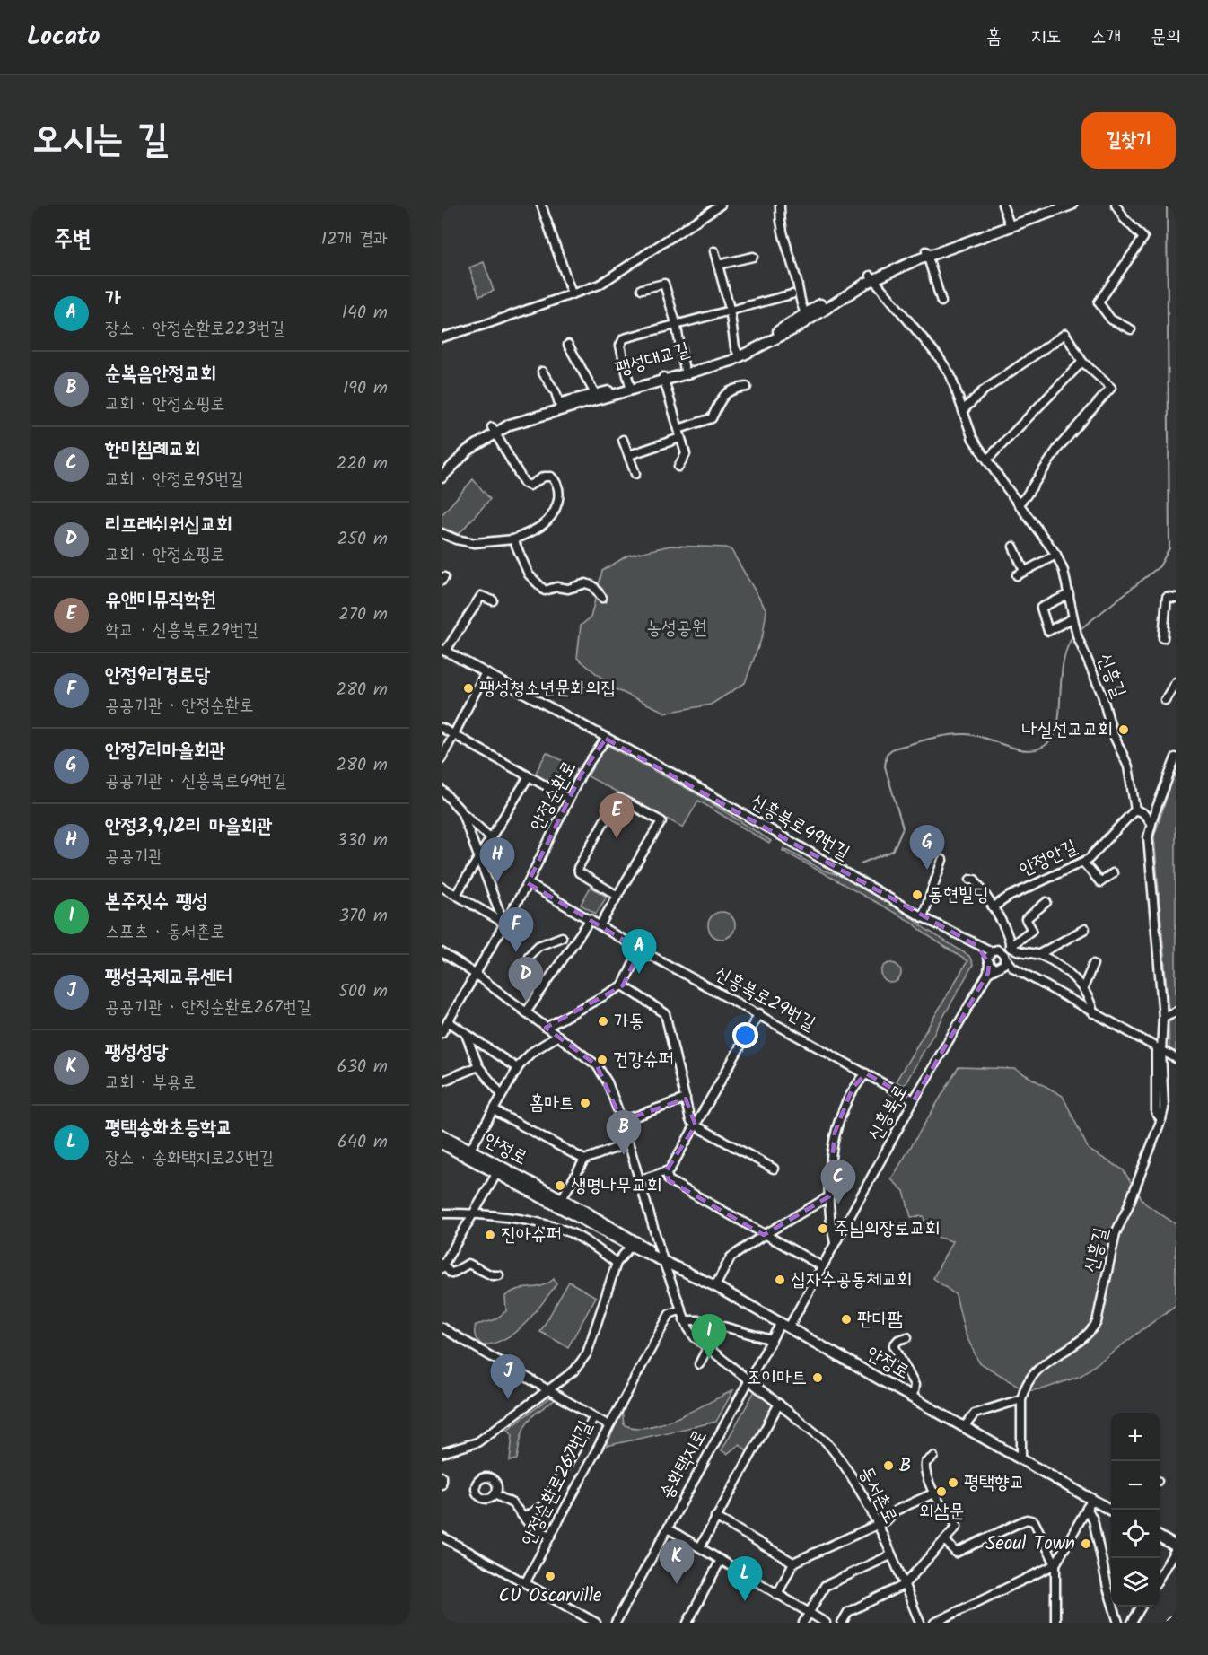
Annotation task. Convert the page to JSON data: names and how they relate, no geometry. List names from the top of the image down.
{
  "streets": {
    "main road": ["팽성대교길", "안정로"],
    "street": [
      "신흥길",
      "안정순환로",
      "신흥북로49번길",
      "안정안길",
      "신흥북로29번길",
      "신흥북로",
      "송화택지로",
      "안정순환로267번길",
      "동서촌로"
    ]
  },
  "crossings": [
    ["신흥길", "안정안길"],
    ["안정순환로", "신흥북로49번길"],
    ["안정순환로", "신흥북로29번길"],
    ["안정순환로", "동서촌로"],
    ["신흥북로29번길", "신흥북로"],
    ["신흥북로", "안정로"],
    ["신흥북로", "송화택지로"],
    ["안정로", "송화택지로"],
    ["안정로", "동서촌로"],
    ["송화택지로", "동서촌로"]
  ],
  "parks": ["농성공원"],
  "places": [
    "팽성청소년문화의집",
    "나실선교교회",
    "동현빌딩",
    "가동",
    "건강슈퍼",
    "홈마트",
    "생명나무교회",
    "주님의장로교회",
    "진아슈퍼",
    "십자수공동체교회",
    "판다팜",
    "조이마트",
    "B",
    "평택향교",
    "외삼문",
    "Seoul Town",
    "CU Oscarville"
  ],
  "page": {
    "header": "Locato",
    "nav": [
      "홈",
      "지도",
      "소개",
      "문의"
    ],
    "title": "오시는 길",
    "buttons": "길찾기",
    "heading": ["주변", "12개 결과"],
    "list": [
      {
        "mark": "A",
        "name": "가",
        "note": "장소 · 안정순환로223번길",
        "value": "140 m"
      },
      {
        "mark": "B",
        "name": "순복음안정교회",
        "note": "교회 · 안정쇼핑로",
        "value": "190 m"
      },
      {
        "mark": "C",
        "name": "한미침례교회",
        "note": "교회 · 안정로95번길",
        "value": "220 m"
      },
      {
        "mark": "D",
        "name": "리프레쉬워십교회",
        "note": "교회 · 안정쇼핑로",
        "value": "250 m"
      },
      {
        "mark": "E",
        "name": "유앤미뮤직학원",
        "note": "학교 · 신흥북로29번길",
        "value": "270 m"
      },
      {
        "mark": "F",
        "name": "안정9리경로당",
        "note": "공공기관 · 안정순환로",
        "value": "280 m"
      },
      {
        "mark": "G",
        "name": "안정7리마을회관",
        "note": "공공기관 · 신흥북로49번길",
        "value": "280 m"
      },
      {
        "mark": "H",
        "name": "안정3,9,12리 마을회관",
        "note": "공공기관",
        "value": "330 m"
      },
      {
        "mark": "I",
        "name": "본주짓수 팽성",
        "note": "스포츠 · 동서촌로",
        "value": "370 m"
      },
      {
        "mark": "J",
        "name": "팽성국제교류센터",
        "note": "공공기관 · 안정순환로267번길",
        "value": "500 m"
      },
      {
        "mark": "K",
        "name": "팽성성당",
        "note": "교회 · 부용로",
        "value": "630 m"
      },
      {
        "mark": "L",
        "name": "평택송화초등학교",
        "note": "장소 · 송화택지로25번길",
        "value": "640 m"
      }
    ],
    "pins": [
      "E",
      "G",
      "H",
      "F",
      "A",
      "D",
      "B",
      "C",
      "I",
      "J",
      "K",
      "L"
    ],
    "map_buttons": ["+", "−"]
  }
}
